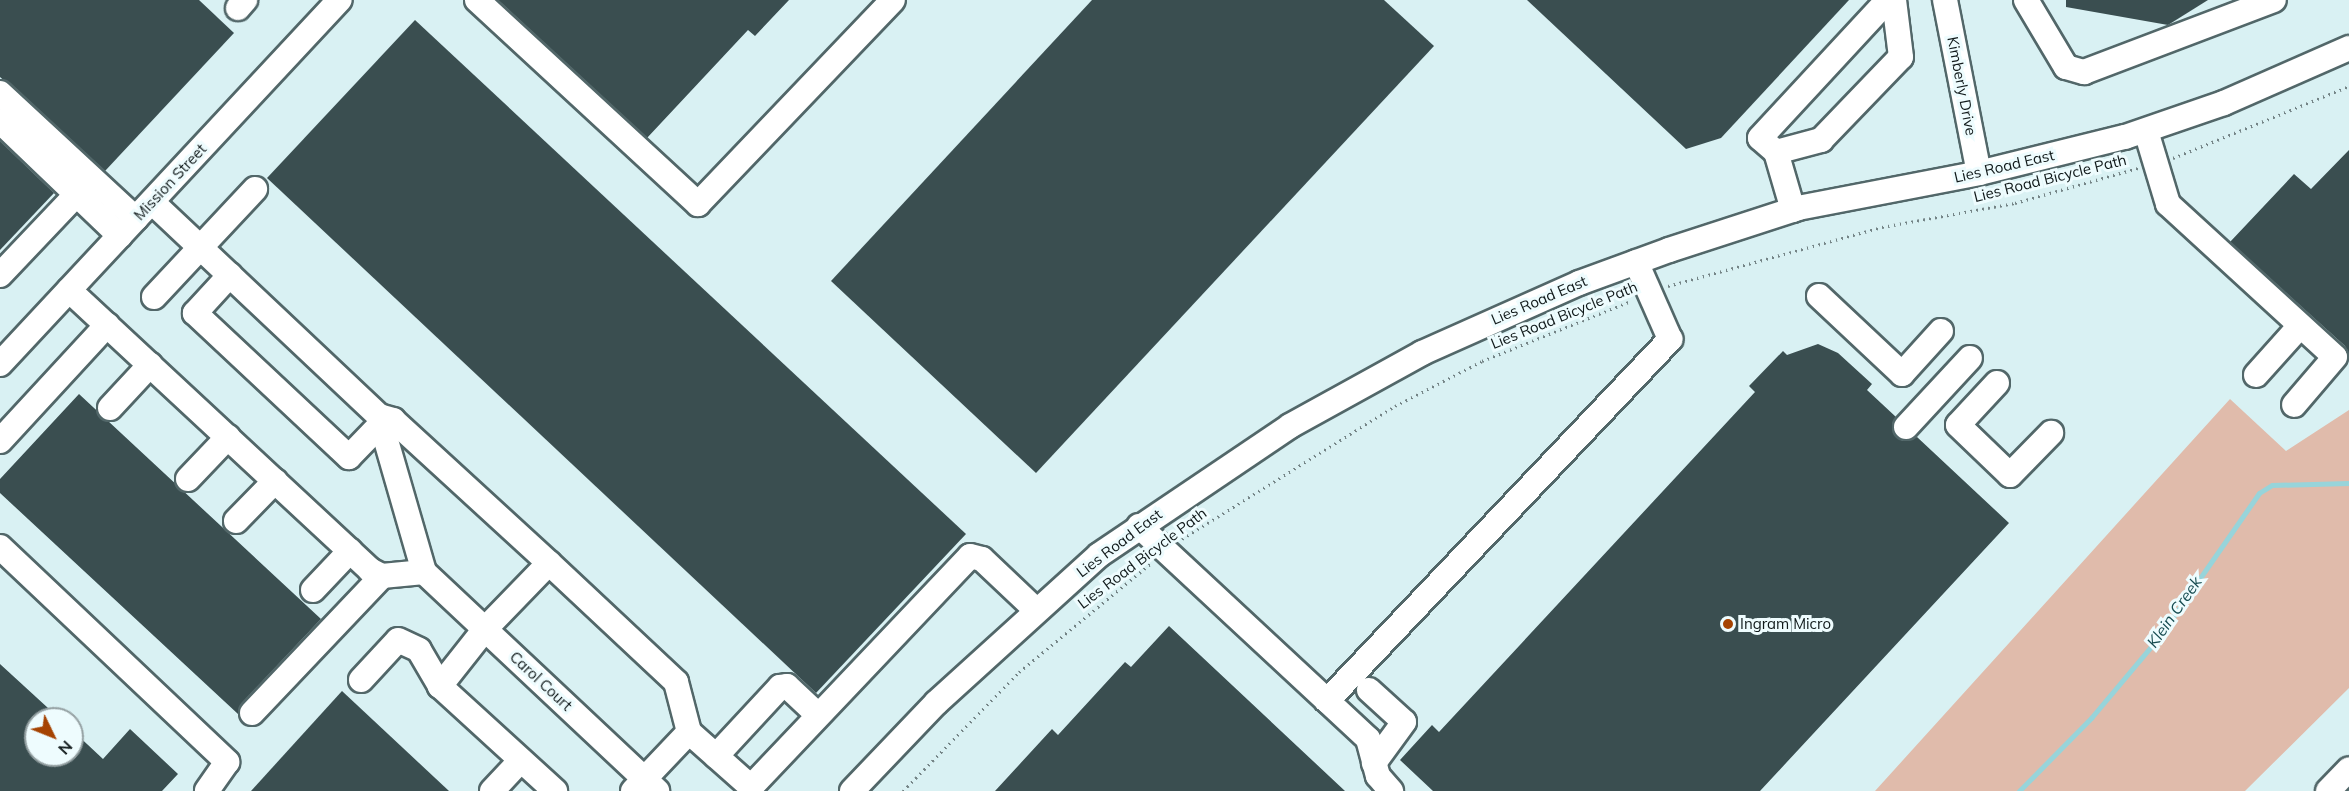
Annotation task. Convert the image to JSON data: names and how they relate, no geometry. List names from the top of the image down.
{
  "streets": {
    "street": [
      "Kimberly Drive",
      "Lies Road East",
      "Mission Street",
      "Carol Court"
    ],
    "path": ["Lies Road Bicycle Path"]
  },
  "crossings": [
    ["Kimberly Drive", "Lies Road East"]
  ],
  "water": ["Klein Creek"],
  "places": ["Ingram Micro"],
  "north": "bottom right"
}
